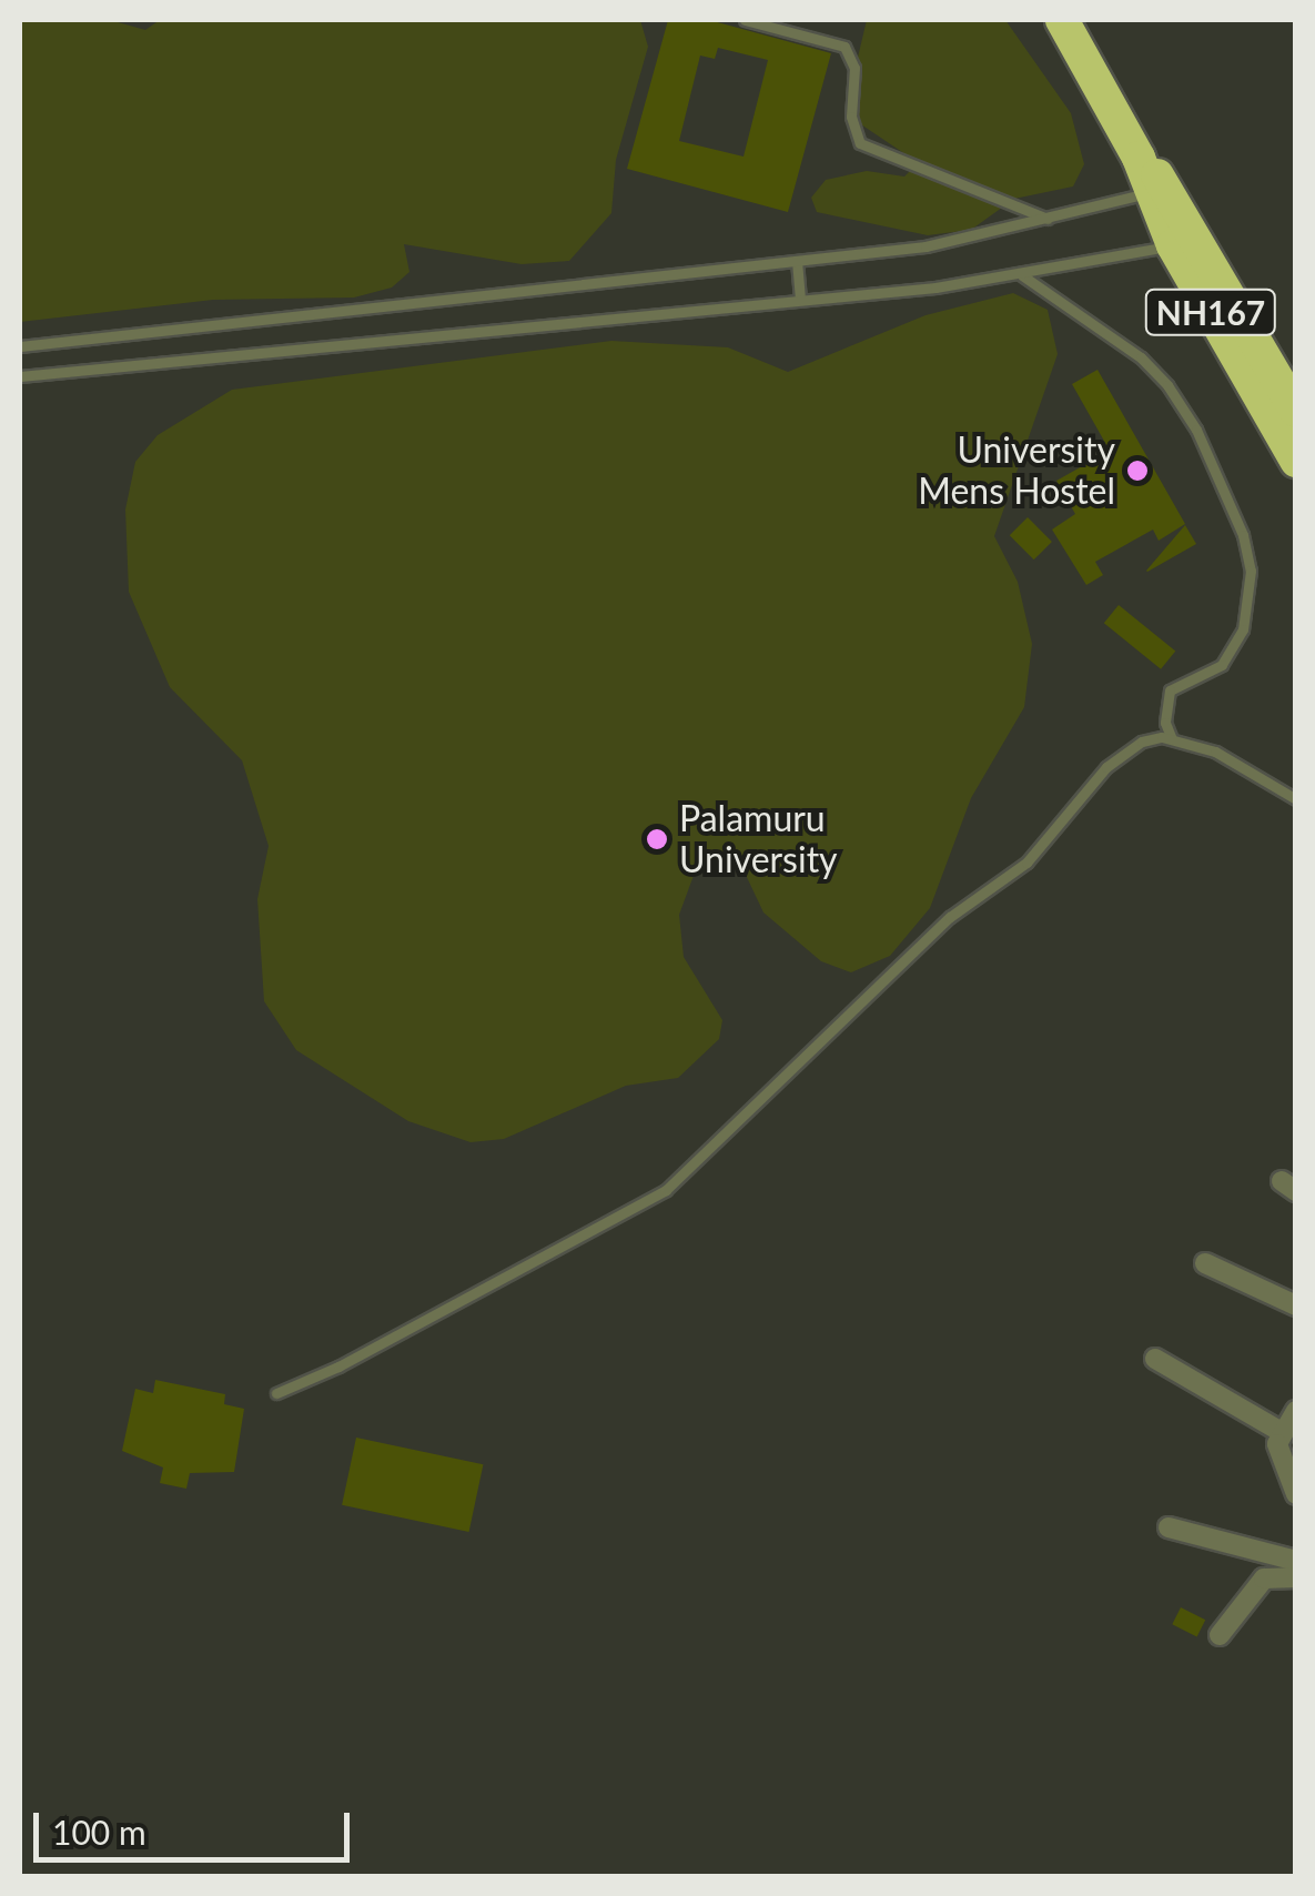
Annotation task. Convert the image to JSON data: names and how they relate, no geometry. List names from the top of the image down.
{
  "streets": {
    "highway": ["NH167"]
  },
  "places": ["University Mens Hostel", "Palamuru University"],
  "scale_bar": "100 m"
}
